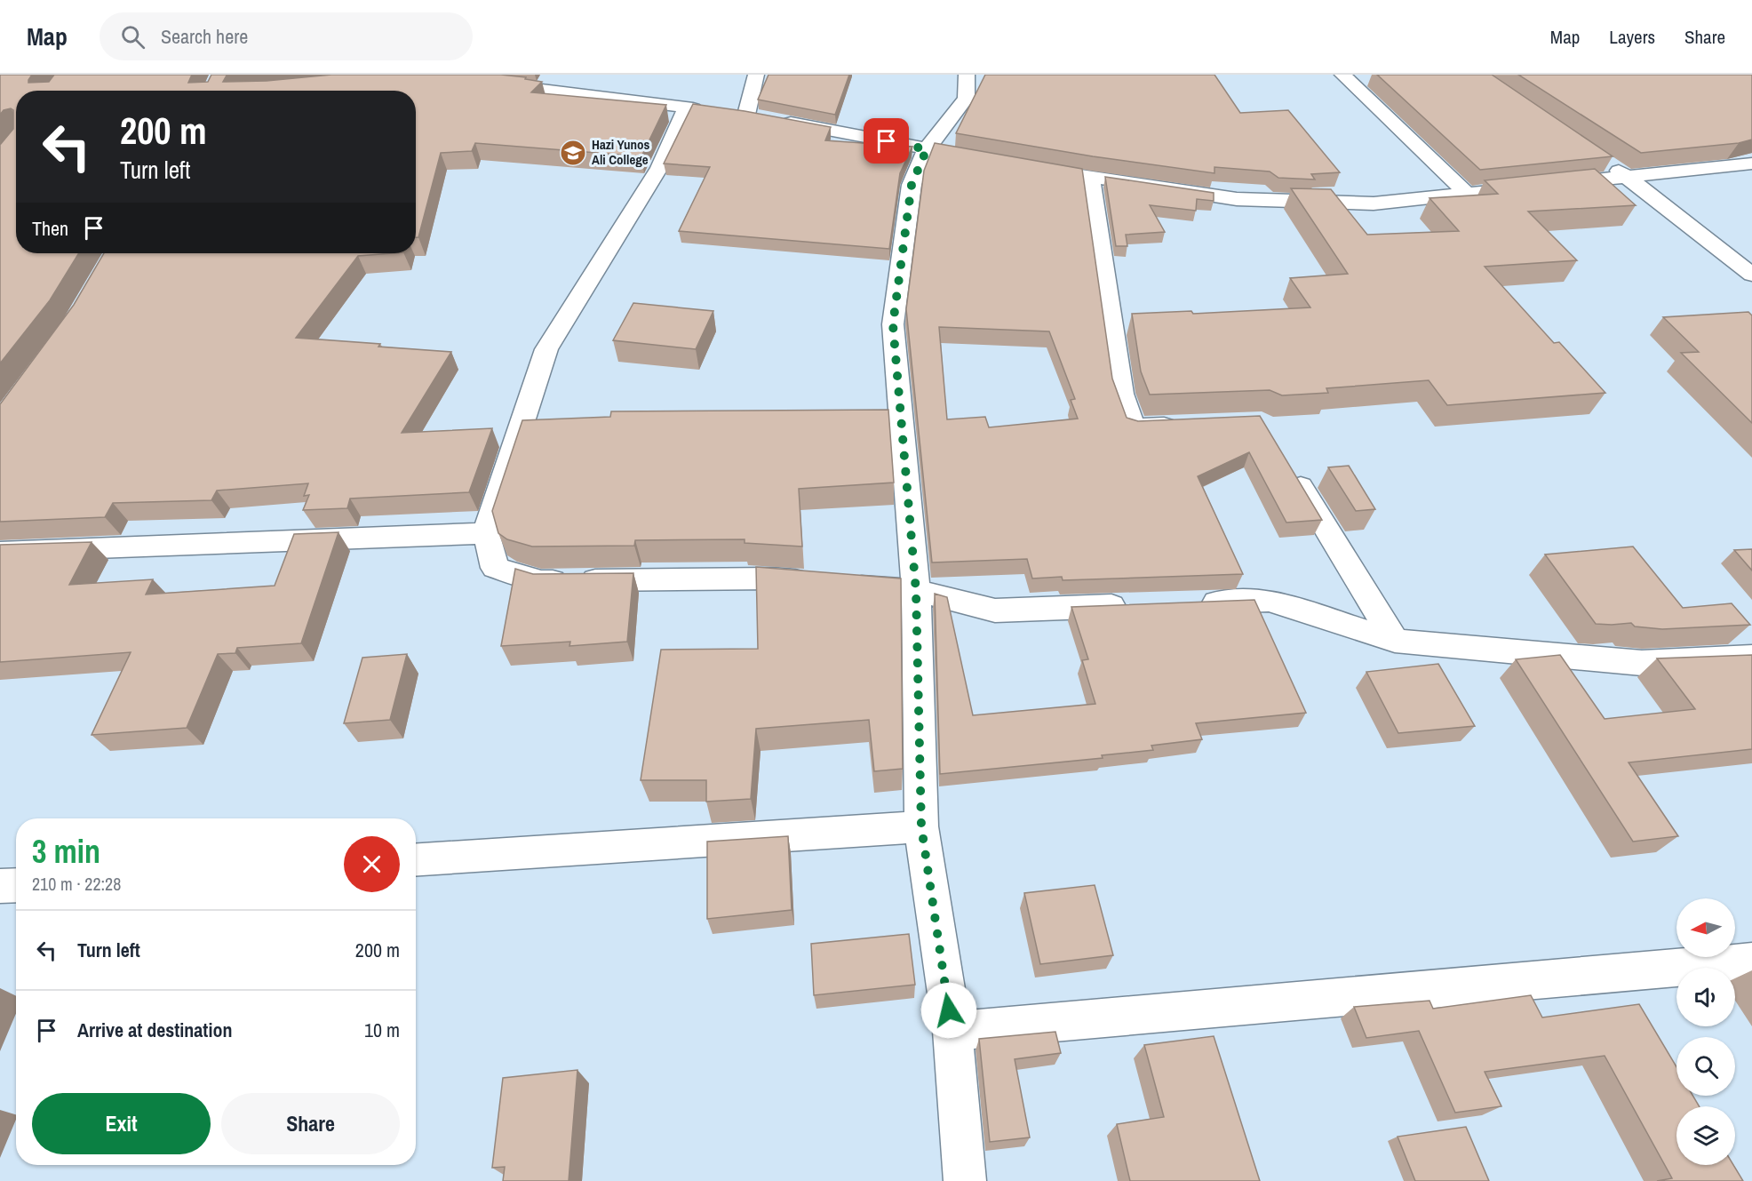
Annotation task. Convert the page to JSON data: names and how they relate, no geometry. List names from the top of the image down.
{
  "places": {
    "school or university": ["Hazi Yunos Ali College"]
  },
  "north": "left",
  "page": {
    "header": "Map",
    "search": "Search here",
    "nav": ["Map", "Layers", "Share"],
    "turn": ["200 m", "Turn left"],
    "then": "Then",
    "heading": ["3 min", "210 m · 22:28"],
    "list": [
      {
        "name": "Turn left",
        "value": "200 m"
      },
      {
        "name": "Arrive at destination",
        "value": "10 m"
      }
    ],
    "buttons": ["Exit", "Share"]
  }
}
